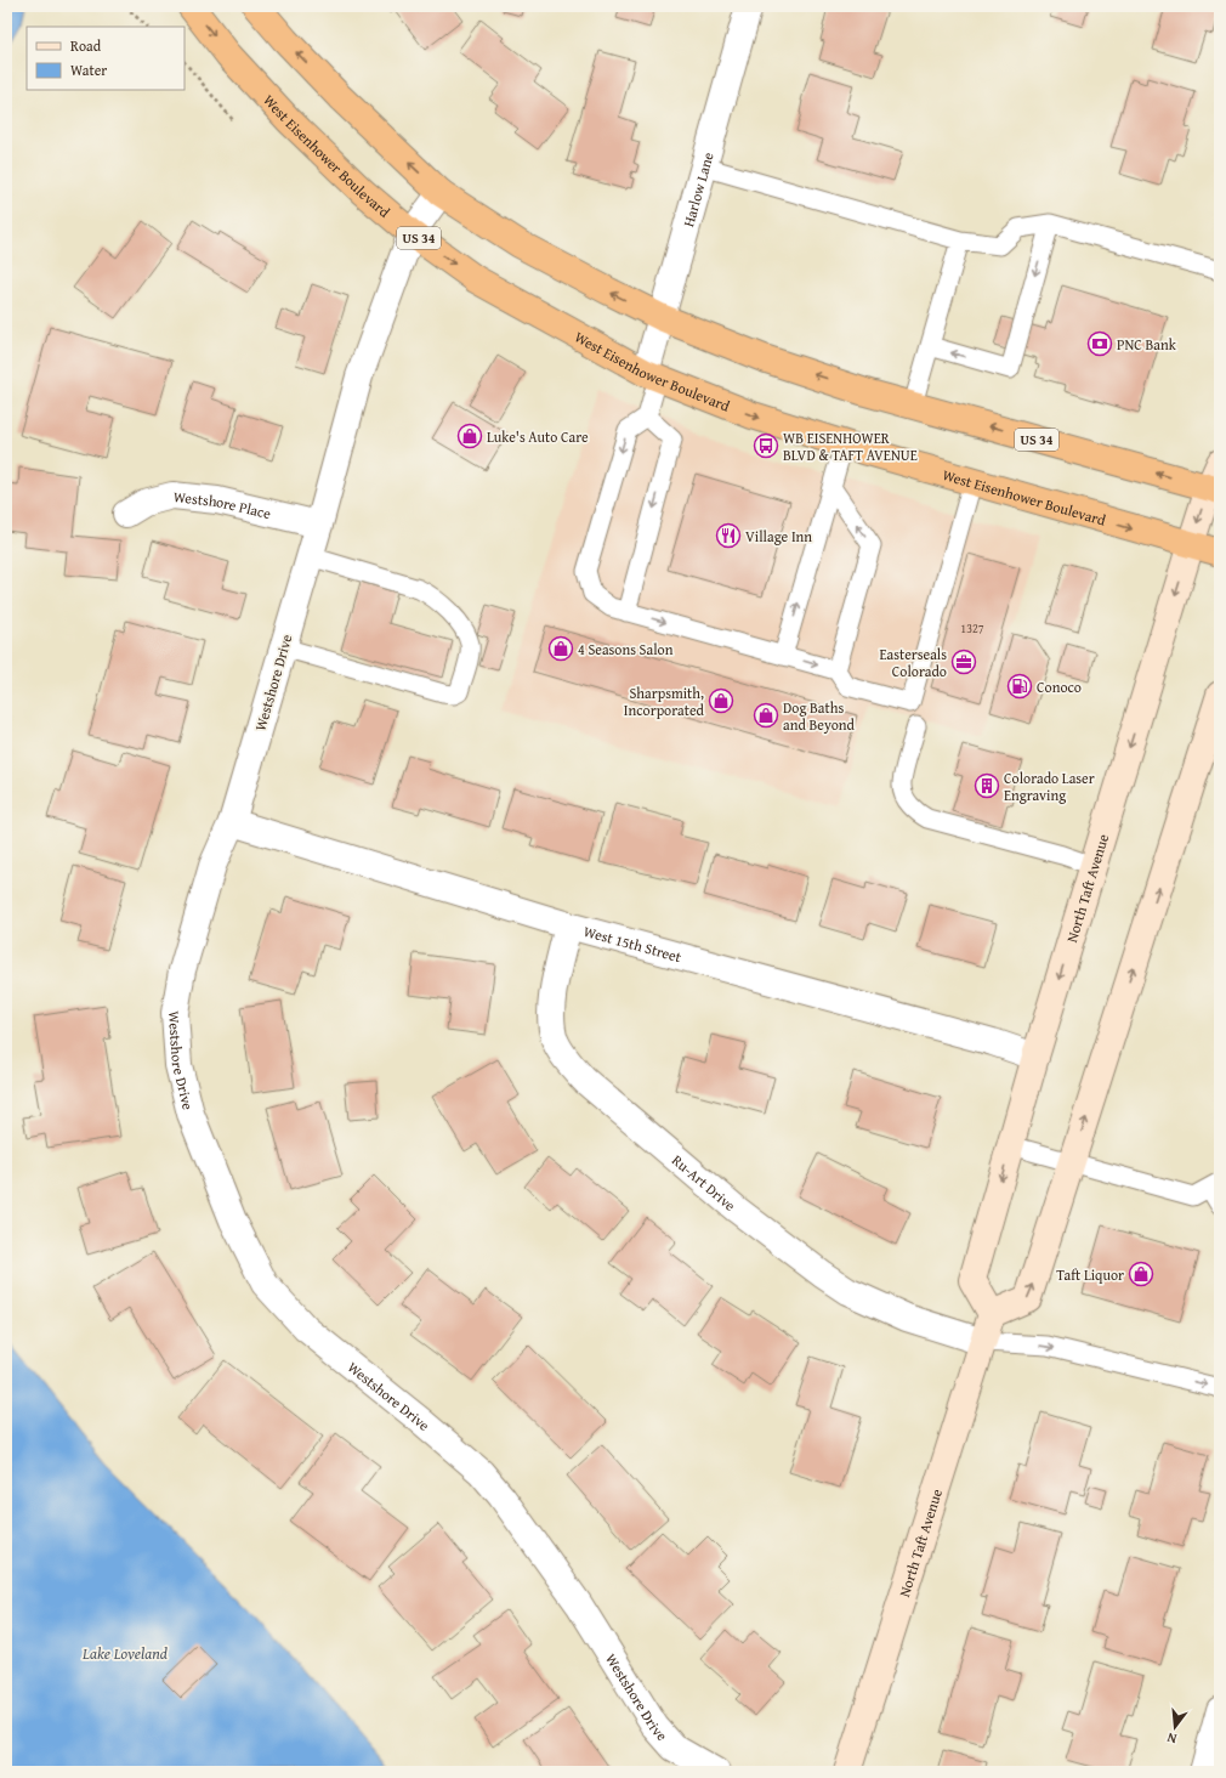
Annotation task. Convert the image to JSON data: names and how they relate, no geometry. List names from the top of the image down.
{
  "streets": {
    "highway": ["West Eisenhower Boulevard", "US 34"],
    "main road": ["North Taft Avenue"],
    "street": [
      "Harlow Lane",
      "Westshore Place",
      "Westshore Drive",
      "West 15th Street",
      "Ru-Art Drive"
    ]
  },
  "crossings": [
    ["West Eisenhower Boulevard", "Harlow Lane"],
    ["West Eisenhower Boulevard", "Westshore Drive"],
    ["West Eisenhower Boulevard", "North Taft Avenue"],
    ["Harlow Lane", "US 34"],
    ["US 34", "Westshore Drive"],
    ["US 34", "North Taft Avenue"],
    ["Westshore Place", "Westshore Drive"],
    ["Westshore Drive", "West 15th Street"],
    ["North Taft Avenue", "West 15th Street"],
    ["North Taft Avenue", "Ru-Art Drive"],
    ["West 15th Street", "Ru-Art Drive"]
  ],
  "water": ["Lake Loveland"],
  "places": {
    "bank": ["PNC Bank"],
    "shop": [
      "Luke's Auto Care",
      "4 Seasons Salon",
      "Sharpsmith, Incorporated",
      "Dog Baths and Beyond",
      "Taft Liquor"
    ],
    "bus stop": ["WB EISENHOWER BLVD & TAFT AVENUE"],
    "restaurant": ["Village Inn"],
    "office": ["Easterseals Colorado"],
    "fuel station": ["Conoco"],
    "building": ["Colorado Laser Engraving"]
  },
  "house_numbers": ["1327"],
  "legend": ["Road", "Water"],
  "north": "bottom"
}
